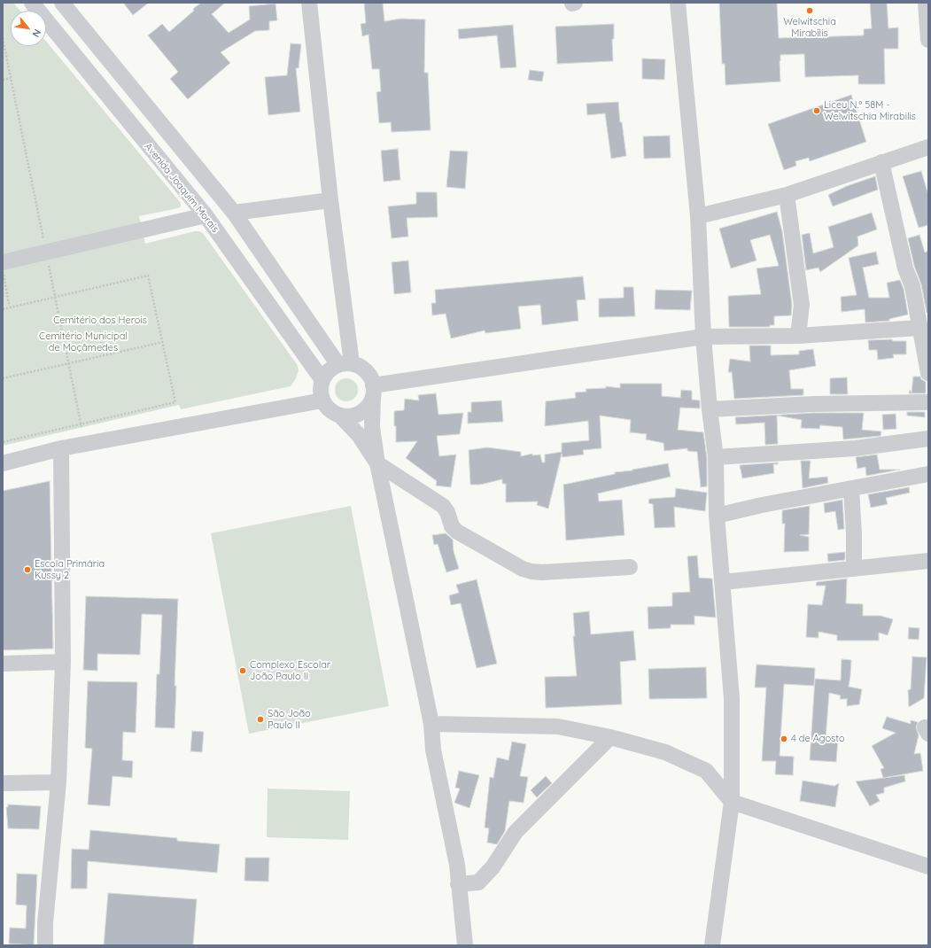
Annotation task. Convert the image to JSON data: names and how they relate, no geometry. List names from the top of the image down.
{
  "streets": {
    "street": ["Avenida Joaquim Morais"]
  },
  "parks": ["Cemitério dos Herois", "Cemitério Municipal de Moçâmedes"],
  "places": [
    "Welwitschia Mirabilis",
    "Liceu N.º 58M - Welwitschia Mirabilis",
    "Escola Primária Kussy 2",
    "Complexo Escolar João Paulo II",
    "São João Paulo II",
    "4 de Agosto"
  ],
  "north": "bottom right"
}
